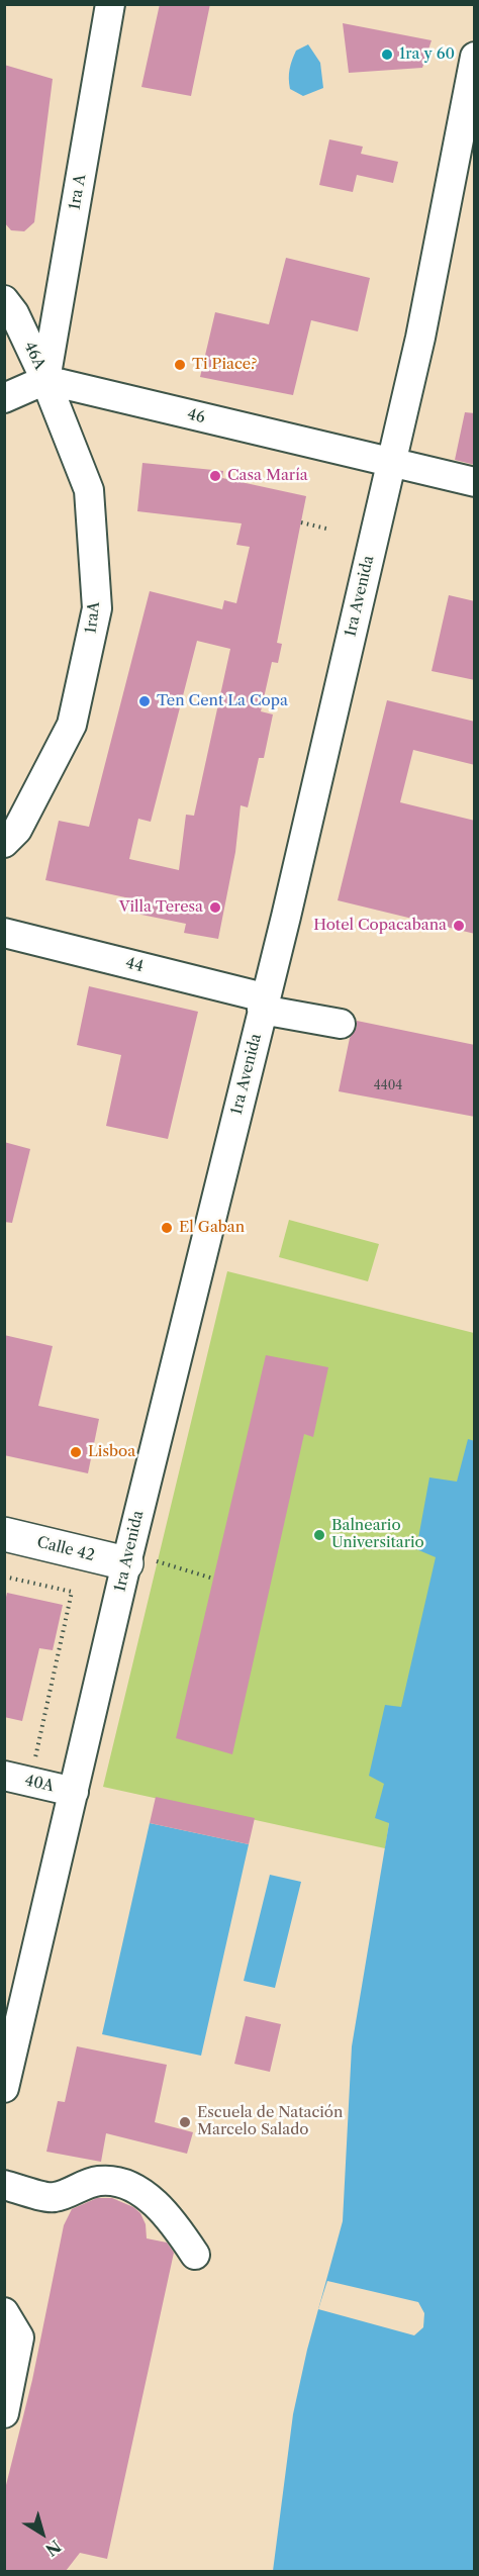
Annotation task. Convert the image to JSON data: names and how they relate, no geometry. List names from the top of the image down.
{
  "streets": {
    "main road": ["Calle 42"],
    "street": [
      "1ra A",
      "46A",
      "46",
      "1ra Avenida",
      "1raA",
      "44",
      "40A"
    ]
  },
  "crossings": [
    ["1ra A", "46A"],
    ["1ra A", "46"],
    ["1ra A", "1raA"],
    ["46A", "46"],
    ["46A", "1raA"],
    ["46", "1ra Avenida"],
    ["46", "1raA"],
    ["1ra Avenida", "44"],
    ["1ra Avenida", "Calle 42"],
    ["1ra Avenida", "40A"]
  ],
  "places": [
    "1ra y 60",
    "Ti Piace?",
    "Casa María",
    "Ten Cent La Copa",
    "Villa Teresa",
    "Hotel Copacabana",
    "El Gaban",
    "Lisboa",
    "Balneario Universitario",
    "Escuela de Natación Marcelo Salado"
  ],
  "house_numbers": ["4404"],
  "north": "bottom right"
}
